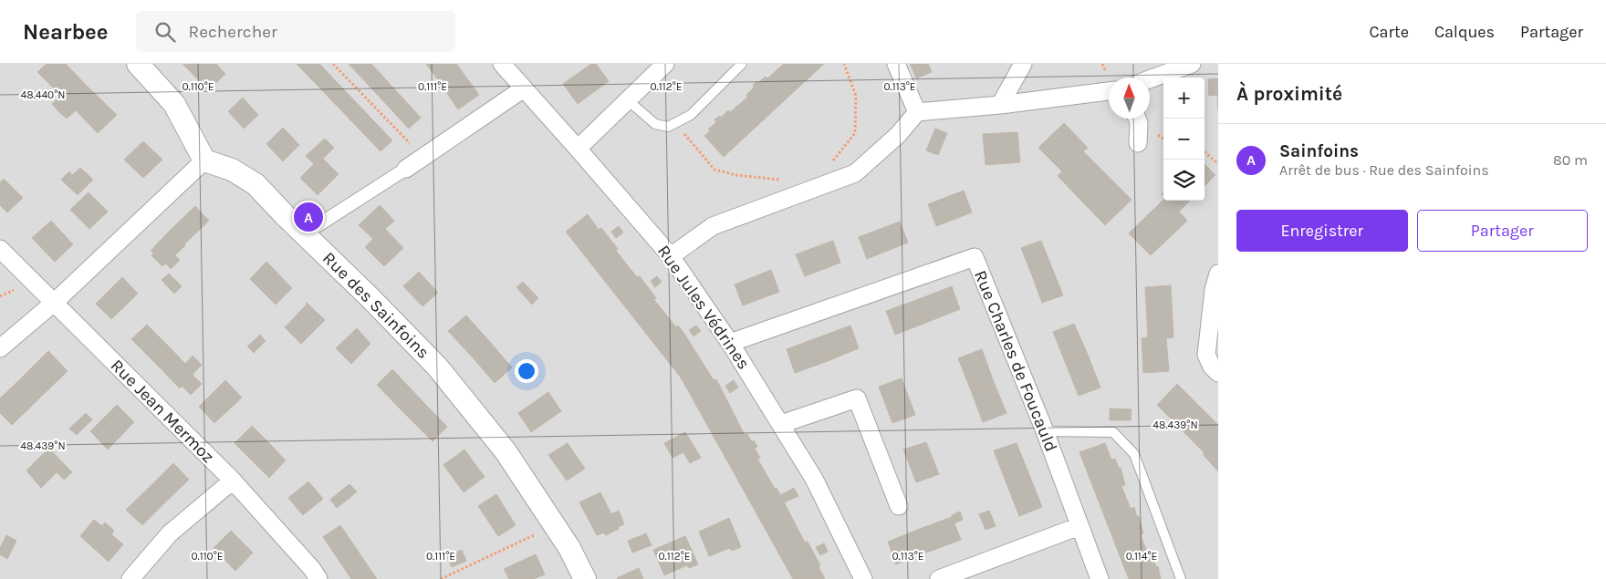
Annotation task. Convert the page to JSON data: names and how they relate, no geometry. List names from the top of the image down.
{
  "streets": {
    "street": [
      "Rue des Sainfoins",
      "Rue Jules Védrines",
      "Rue Charles de Foucauld",
      "Rue Jean Mermoz"
    ]
  },
  "crossings": [
    ["Rue Jules Védrines", "Rue Charles de Foucauld"]
  ],
  "north": "top",
  "page": {
    "header": "Nearbee",
    "search": "Rechercher",
    "nav": ["Carte", "Calques", "Partager"],
    "heading": "À proximité",
    "map_buttons": ["+", "−"],
    "list": [
      {
        "mark": "A",
        "name": "Sainfoins",
        "note": "Arrêt de bus · Rue des Sainfoins",
        "value": "80 m"
      }
    ],
    "buttons": ["Enregistrer", "Partager"],
    "pins": "A"
  },
  "coordinates": [
    "0.110°E",
    "0.111°E",
    "0.112°E",
    "0.113°E",
    "48.440°N",
    "48.439°N",
    "0.114°E"
  ]
}
